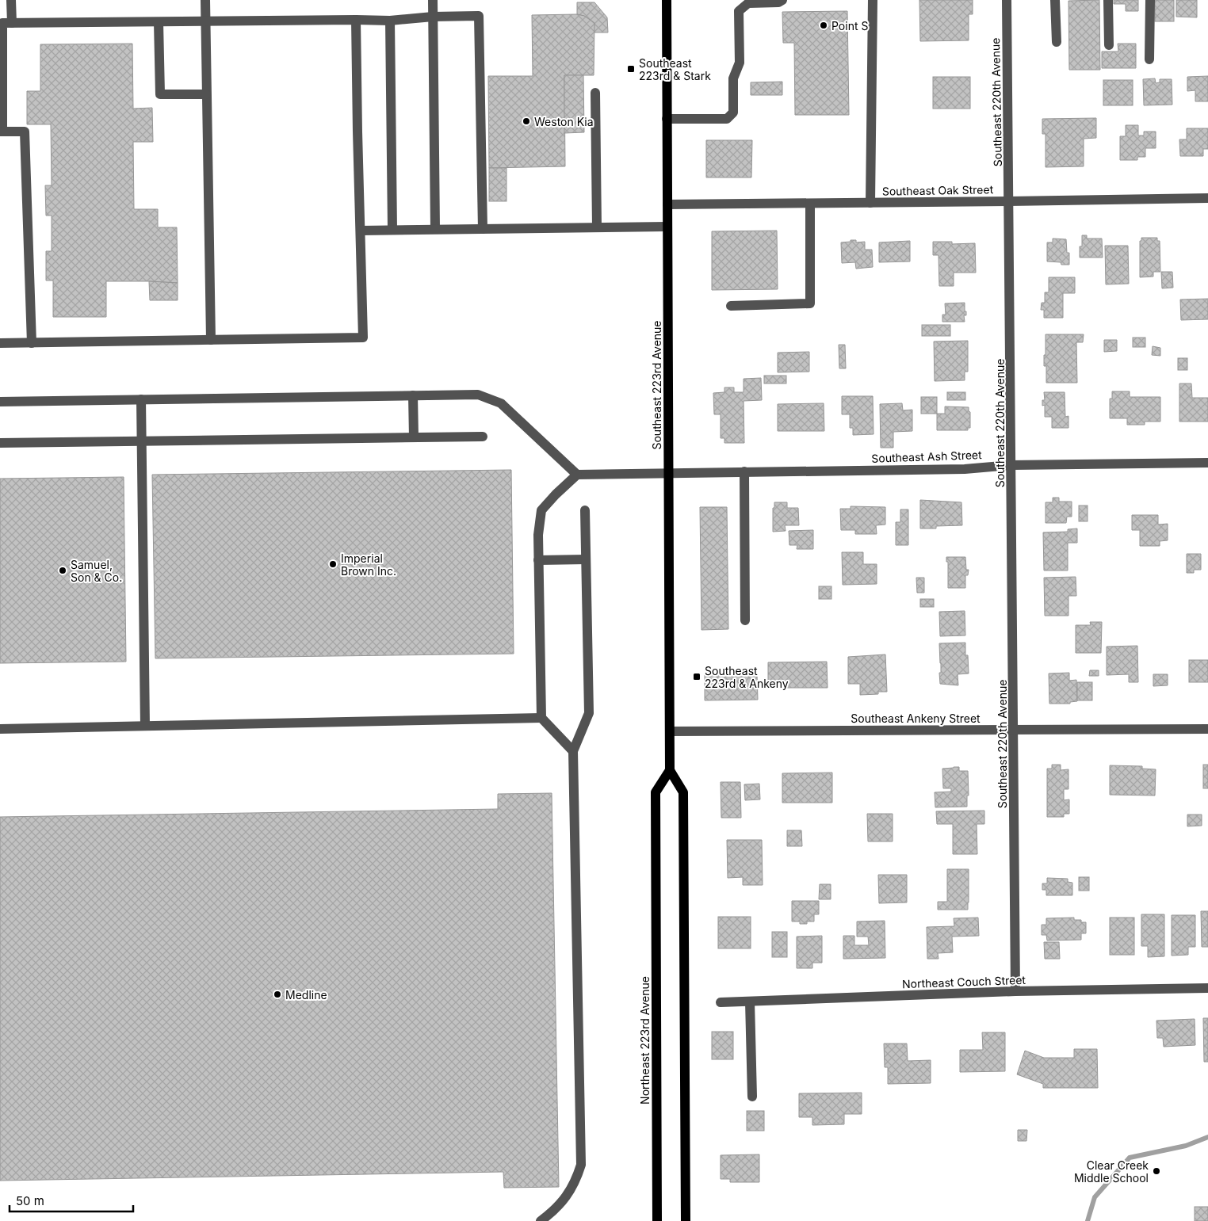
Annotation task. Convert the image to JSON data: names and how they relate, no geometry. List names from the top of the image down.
{
  "streets": {
    "main road": ["Southeast 223rd Avenue", "Northeast 223rd Avenue"],
    "street": [
      "Southeast 220th Avenue",
      "Southeast Oak Street",
      "Southeast Ash Street",
      "Southeast Ankeny Street",
      "Northeast Couch Street"
    ]
  },
  "crossings": [
    ["Southeast 220th Avenue", "Southeast Oak Street"],
    ["Southeast 220th Avenue", "Southeast Ash Street"],
    ["Southeast 220th Avenue", "Southeast Ankeny Street"],
    ["Southeast 220th Avenue", "Northeast Couch Street"],
    ["Southeast Oak Street", "Southeast 223rd Avenue"],
    ["Southeast 223rd Avenue", "Southeast Ash Street"],
    ["Southeast 223rd Avenue", "Southeast Ankeny Street"],
    ["Southeast 223rd Avenue", "Northeast 223rd Avenue"]
  ],
  "places": {
    "other": [
      "Point S",
      "Weston Kia",
      "Imperial Brown Inc.",
      "Samuel, Son & Co.",
      "Medline",
      "Clear Creek Middle School"
    ],
    "transit": ["Southeast 223rd & Stark", "Southeast 223rd & Ankeny"]
  },
  "scale_bar": "50 m"
}
